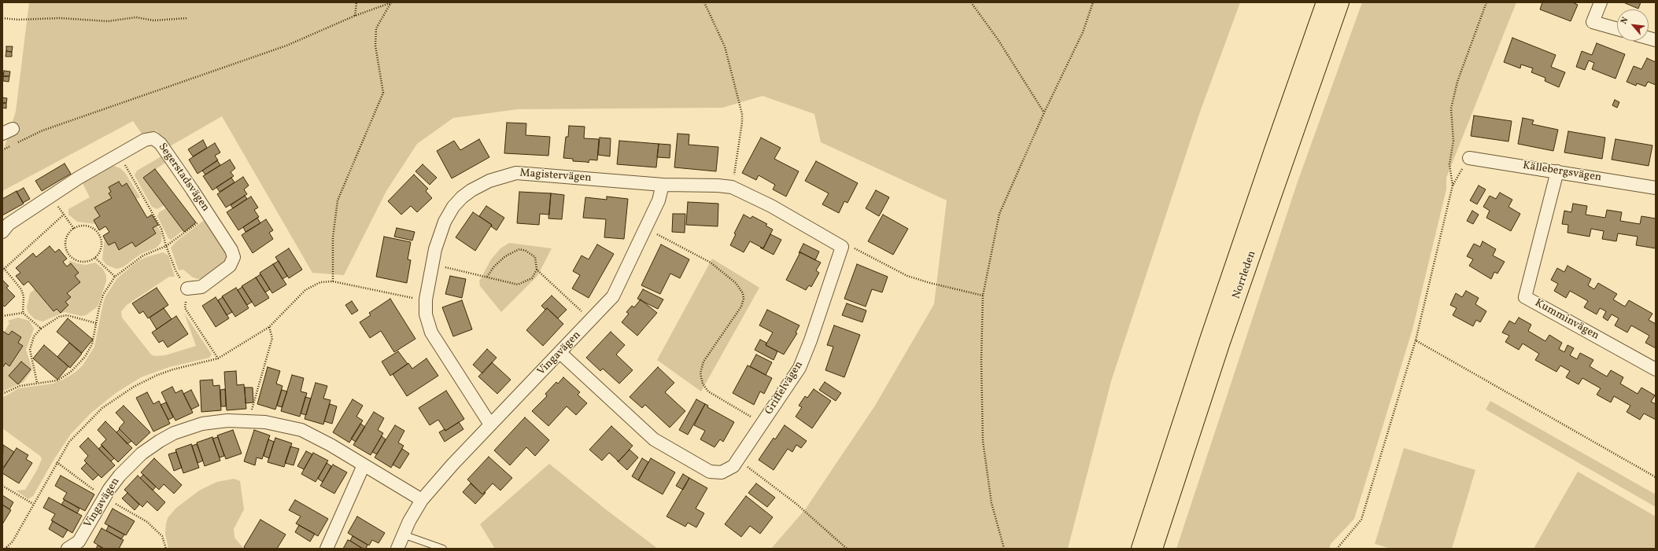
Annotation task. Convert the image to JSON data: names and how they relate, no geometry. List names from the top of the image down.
{
  "streets": {
    "highway": ["Norrleden"],
    "street": [
      "Källebergsvägen",
      "Magistervägen",
      "Segerstadsvägen",
      "Kumminvägen",
      "Vingavägen",
      "Griffelvägen"
    ]
  },
  "crossings": [
    ["Källebergsvägen", "Kumminvägen"],
    ["Magistervägen", "Vingavägen"],
    ["Vingavägen", "Griffelvägen"]
  ],
  "north": "top left"
}
